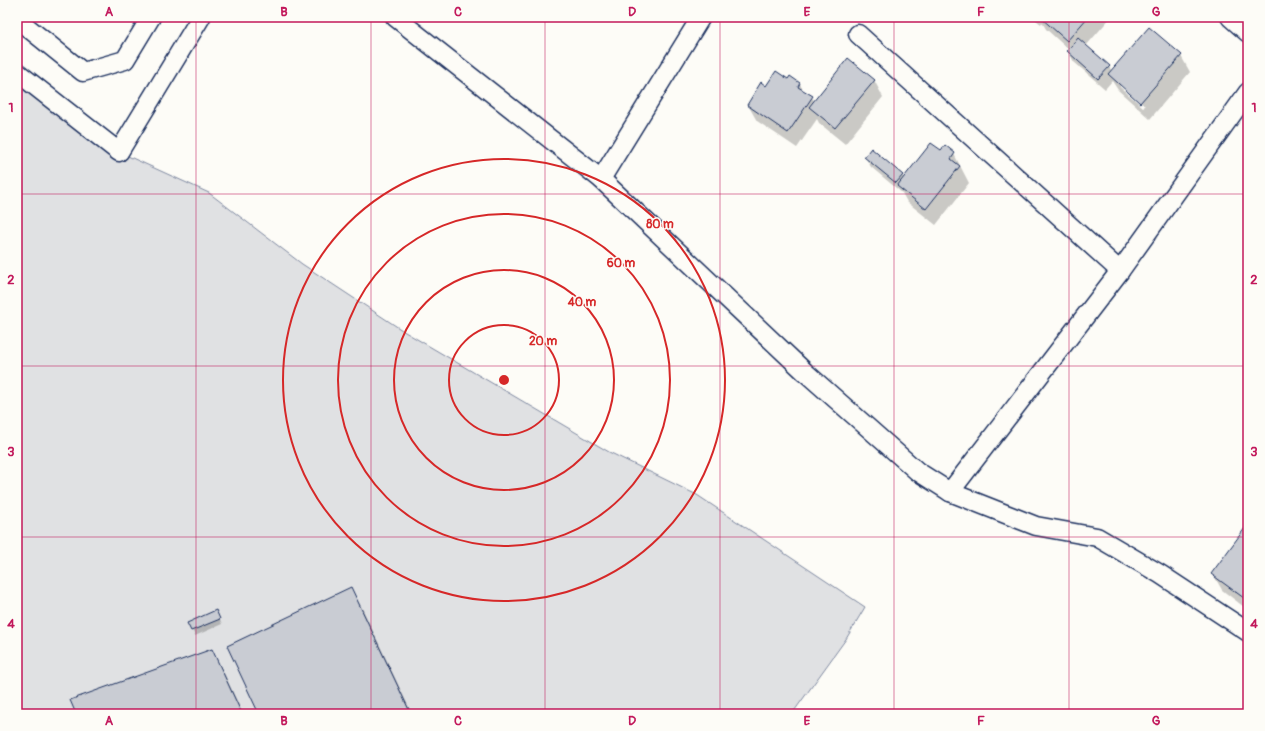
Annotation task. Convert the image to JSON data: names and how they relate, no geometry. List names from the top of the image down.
{
  "grid": {
    "columns": [
      "A",
      "B",
      "C",
      "D",
      "E",
      "F",
      "G"
    ],
    "rows": [
      "1",
      "2",
      "3",
      "4"
    ]
  },
  "rings": [
    "80 m",
    "60 m",
    "40 m",
    "20 m"
  ]
}
